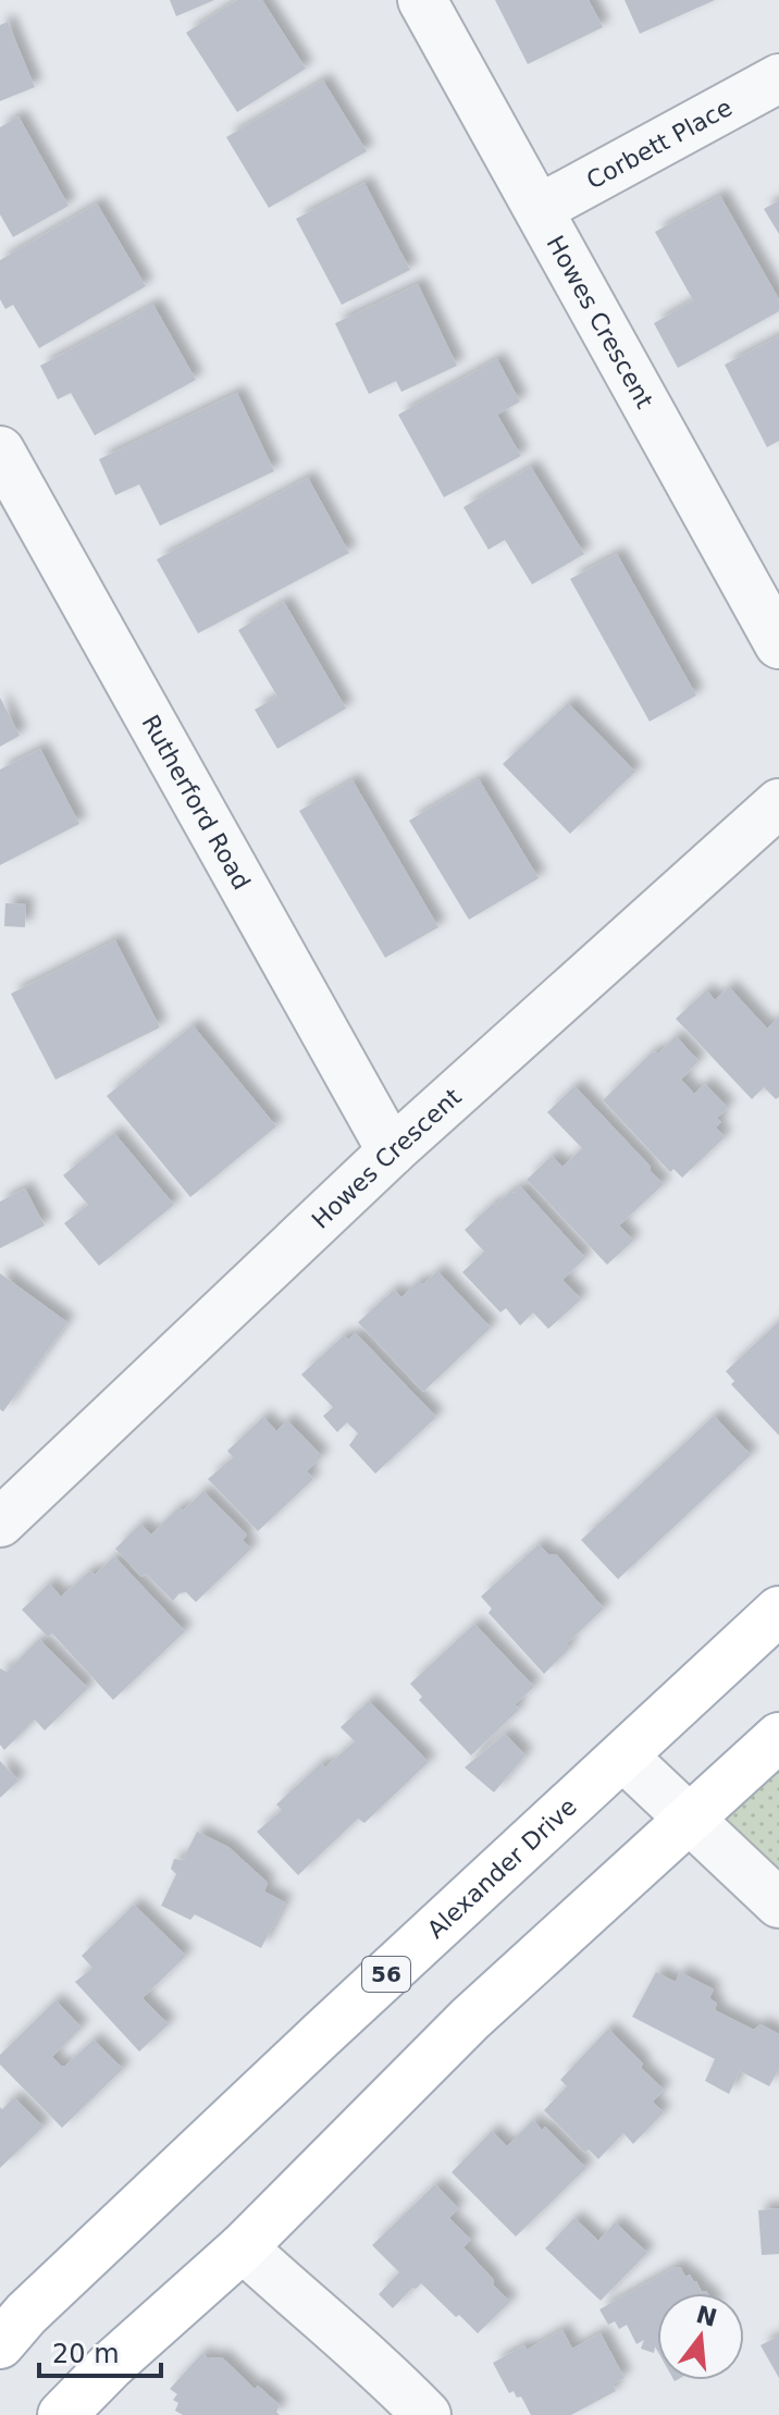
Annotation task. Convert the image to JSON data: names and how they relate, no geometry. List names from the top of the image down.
{
  "streets": {
    "main road": ["Alexander Drive", "56"],
    "street": ["Corbett Place", "Howes Crescent", "Rutherford Road"]
  },
  "crossings": [
    ["Corbett Place", "Howes Crescent"],
    ["Howes Crescent", "Rutherford Road"]
  ],
  "scale_bar": "20 m",
  "north": "top"
}
